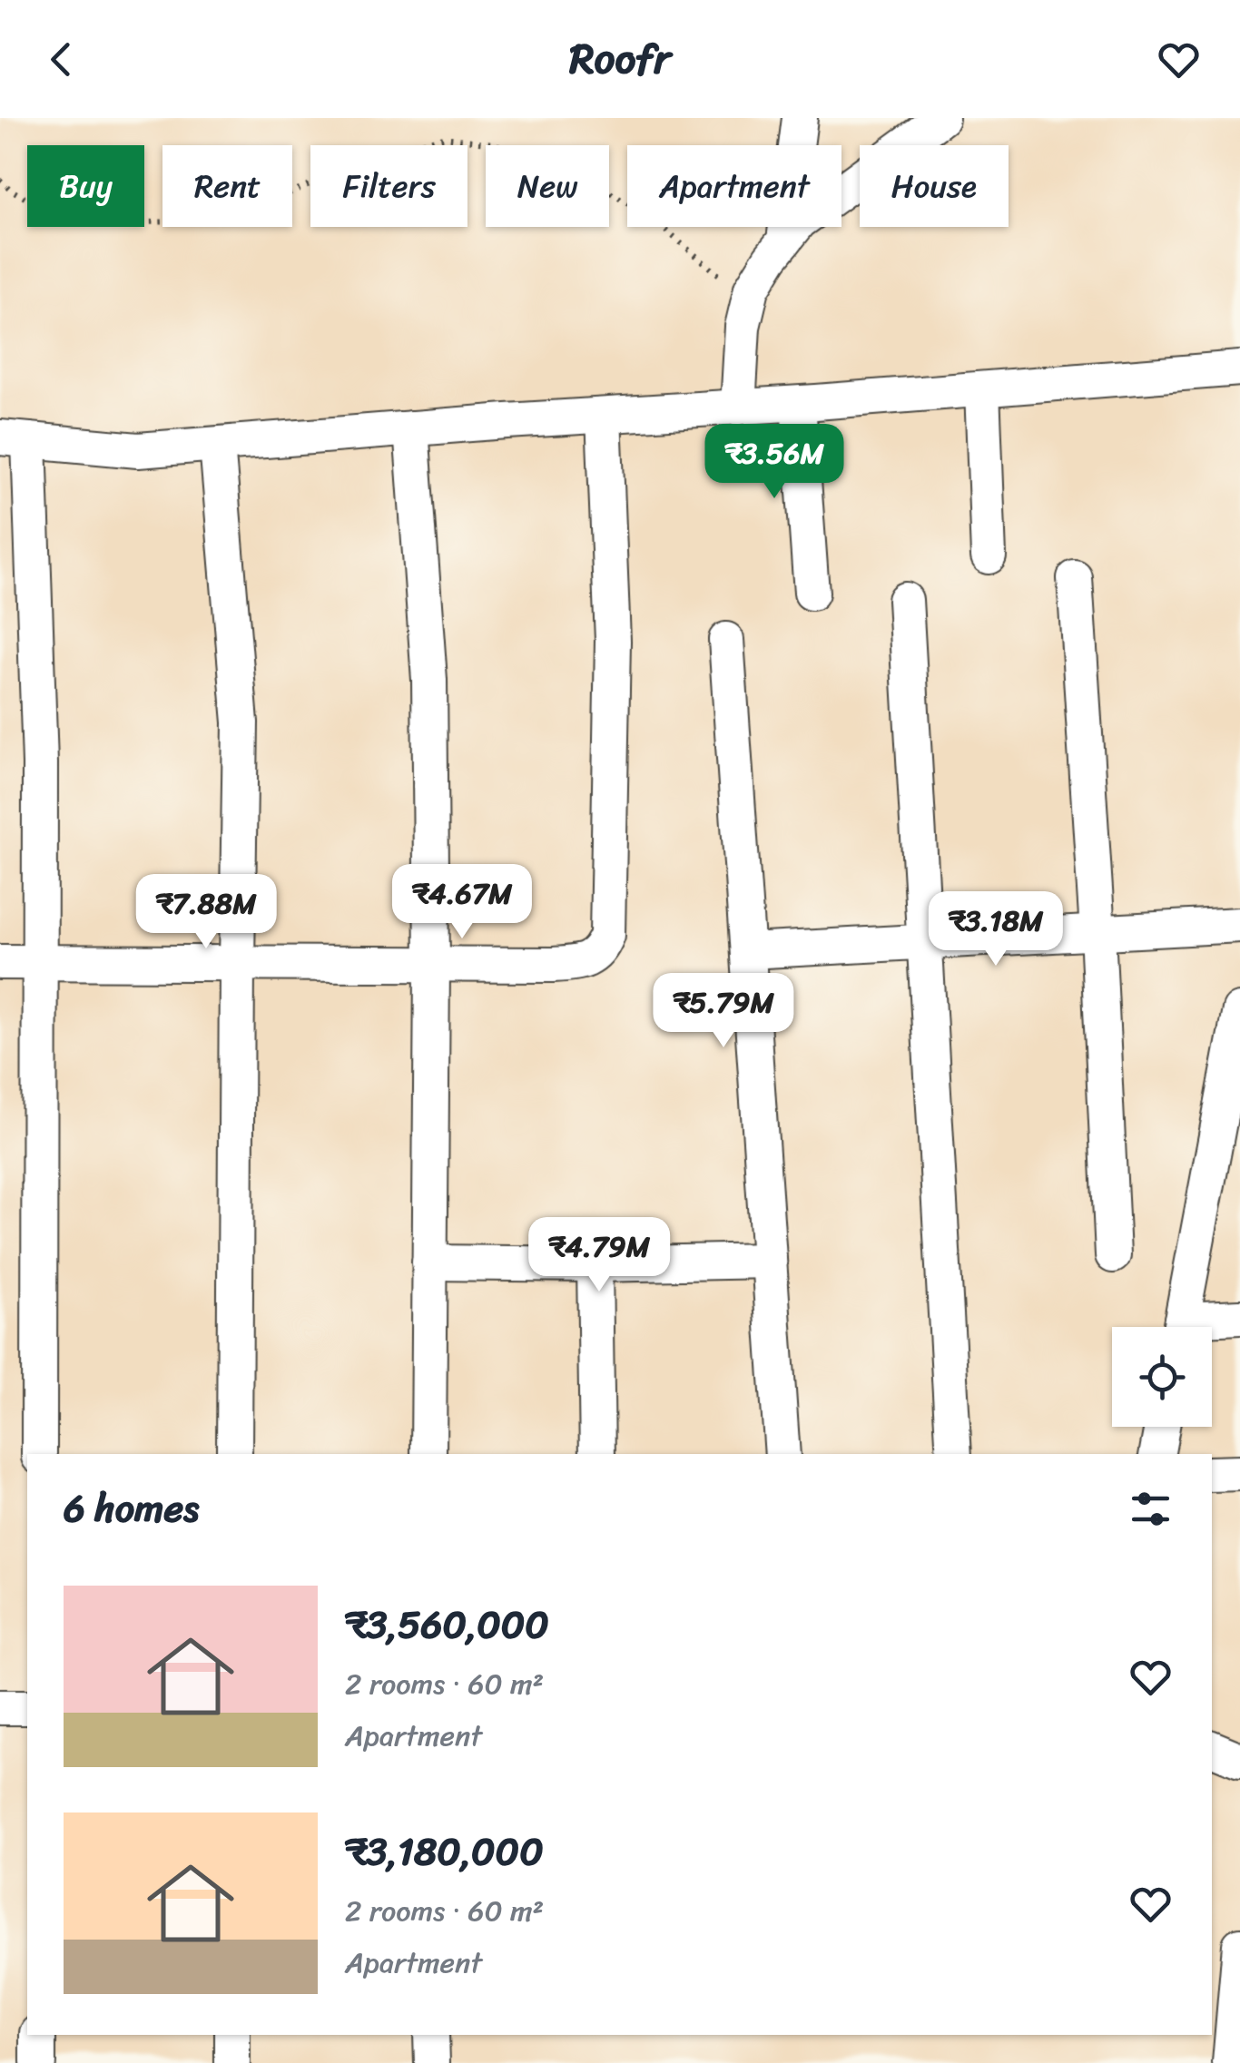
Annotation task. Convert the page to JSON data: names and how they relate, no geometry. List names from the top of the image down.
{
  "page": {
    "header": "Roofr",
    "chip": [
      "Buy",
      "Rent",
      "Filters",
      "New",
      "Apartment",
      "House"
    ],
    "price": [
      "₹3.56M",
      "₹4.67M",
      "₹7.88M",
      "₹3.18M",
      "₹5.79M",
      "₹4.79M"
    ],
    "heading": "6 homes",
    "list": [
      {
        "name": "₹3,560,000",
        "note": "2 rooms · 60 m² · Apartment"
      },
      {
        "name": "₹3,180,000",
        "note": "2 rooms · 60 m² · Apartment"
      }
    ]
  }
}
